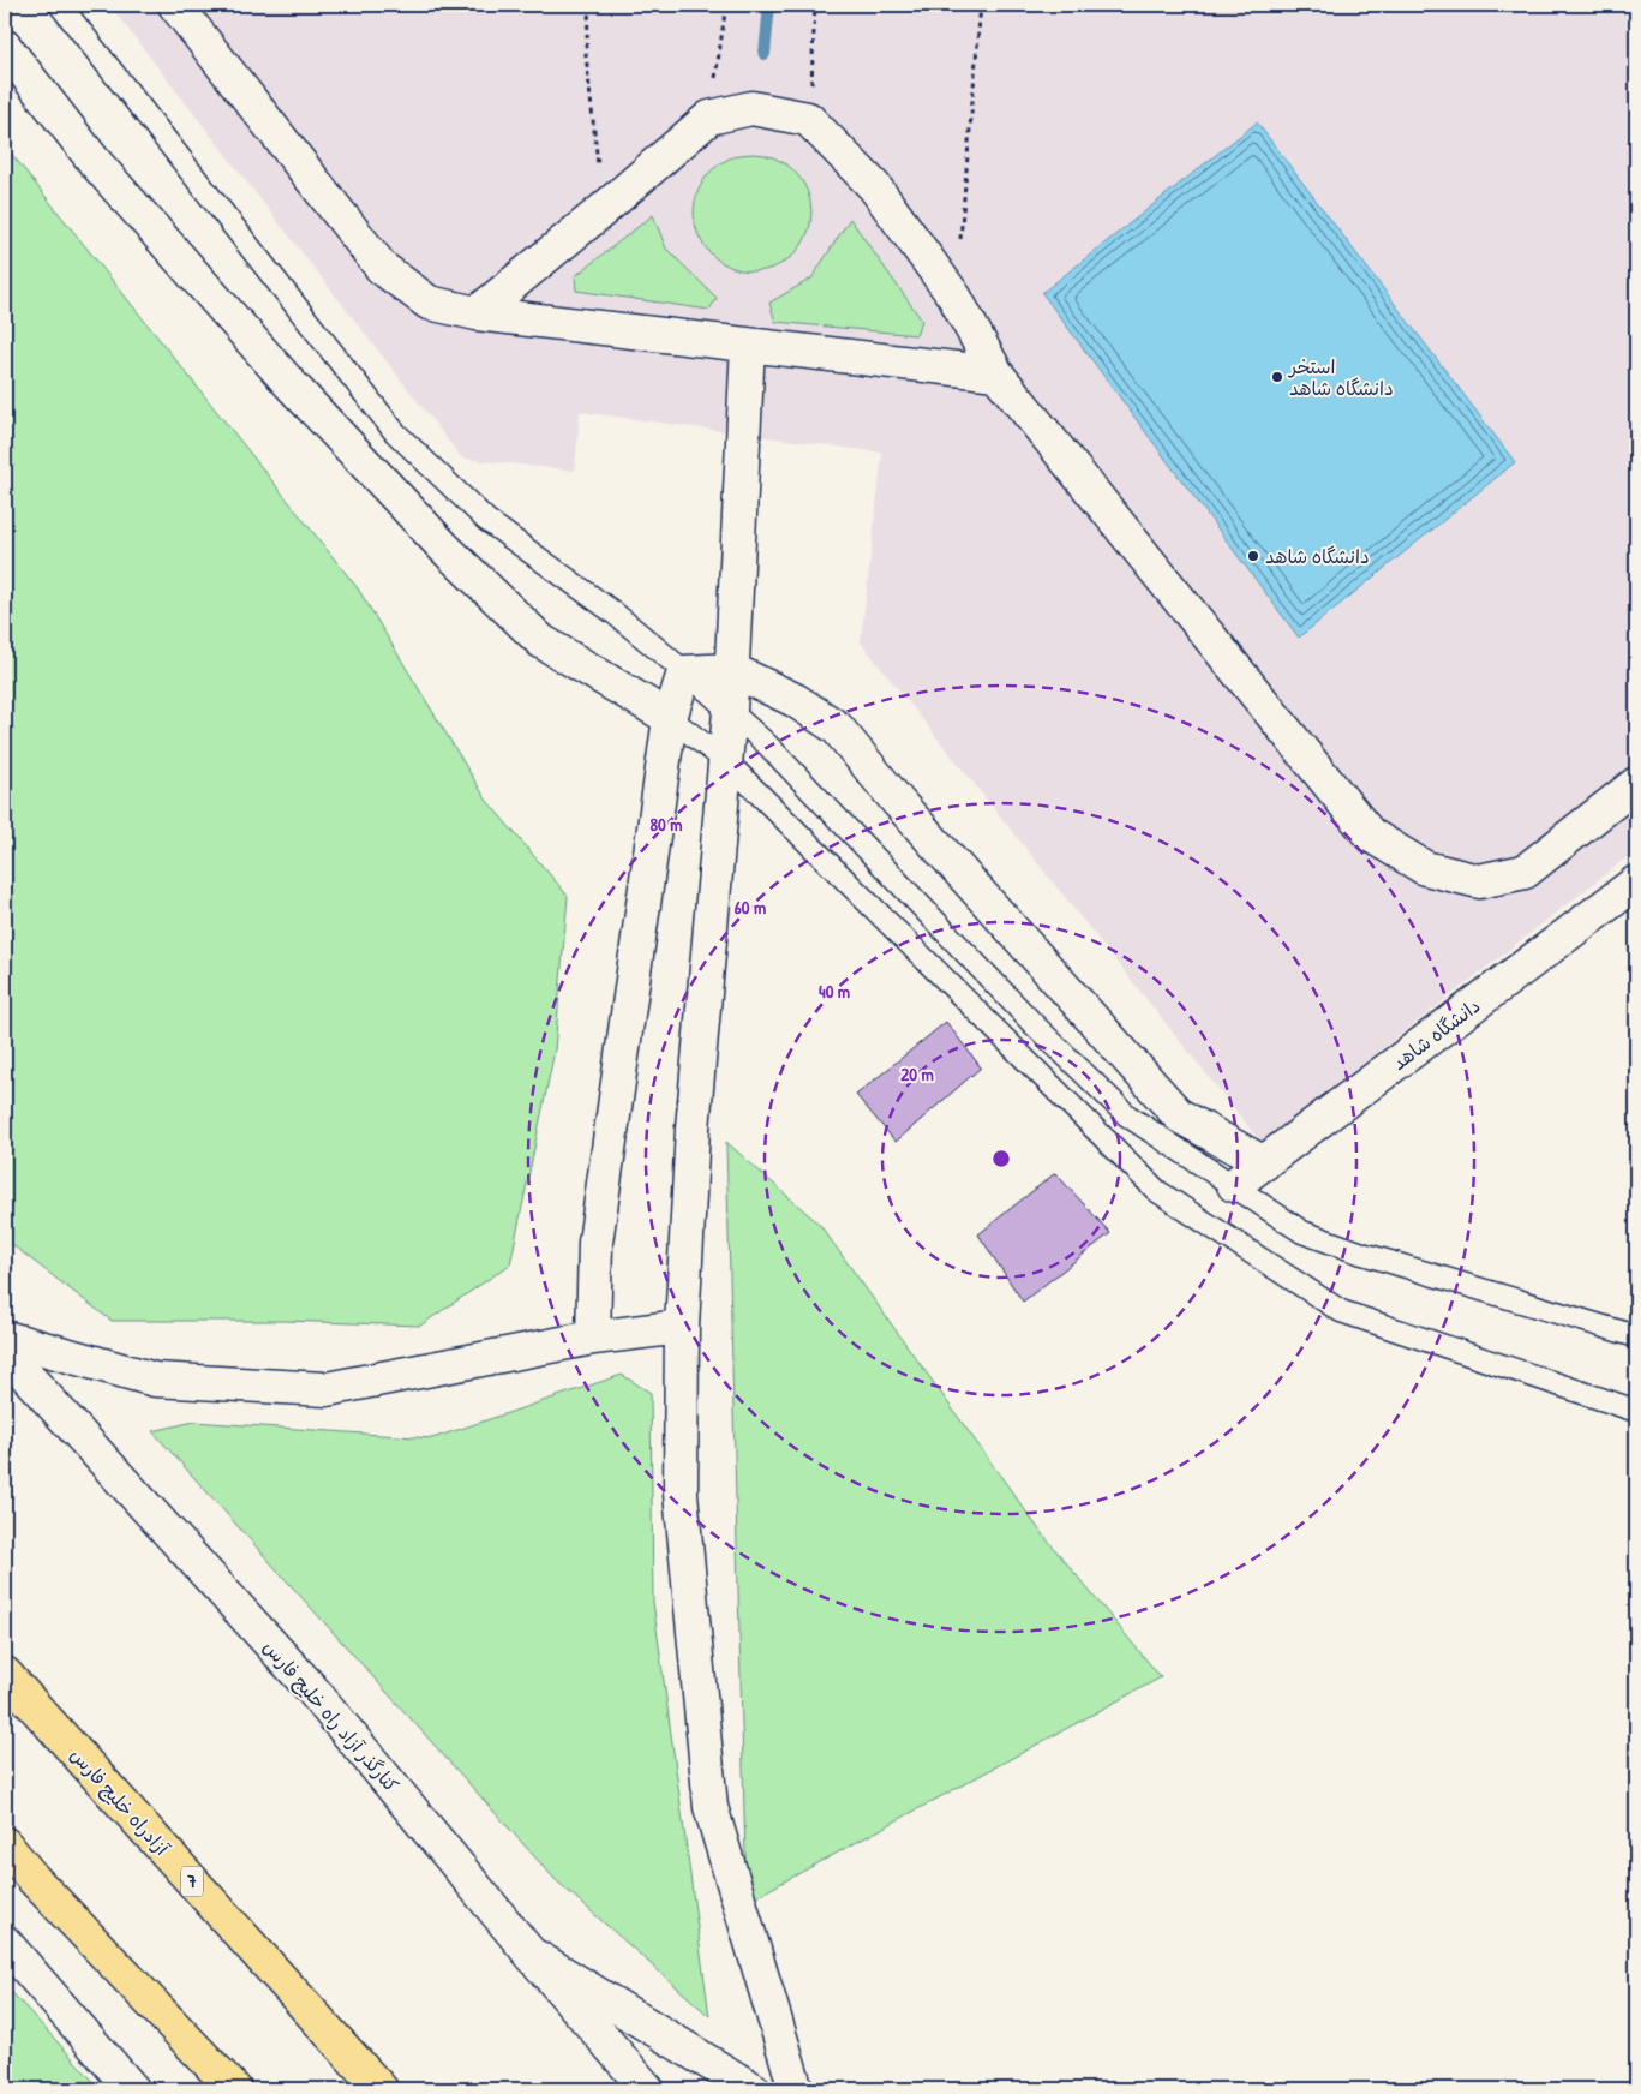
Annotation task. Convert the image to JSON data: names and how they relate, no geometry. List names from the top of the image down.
{
  "streets": {
    "highway": ["آزادراه خلیج فارس", "7"],
    "street": ["دانشگاه شاهد", "کنارگذر آزاد راه خلیج فارس"]
  },
  "places": ["استخر دانشگاه شاهد", "دانشگاه شاهد"],
  "rings": [
    "80 m",
    "60 m",
    "40 m",
    "20 m"
  ]
}
